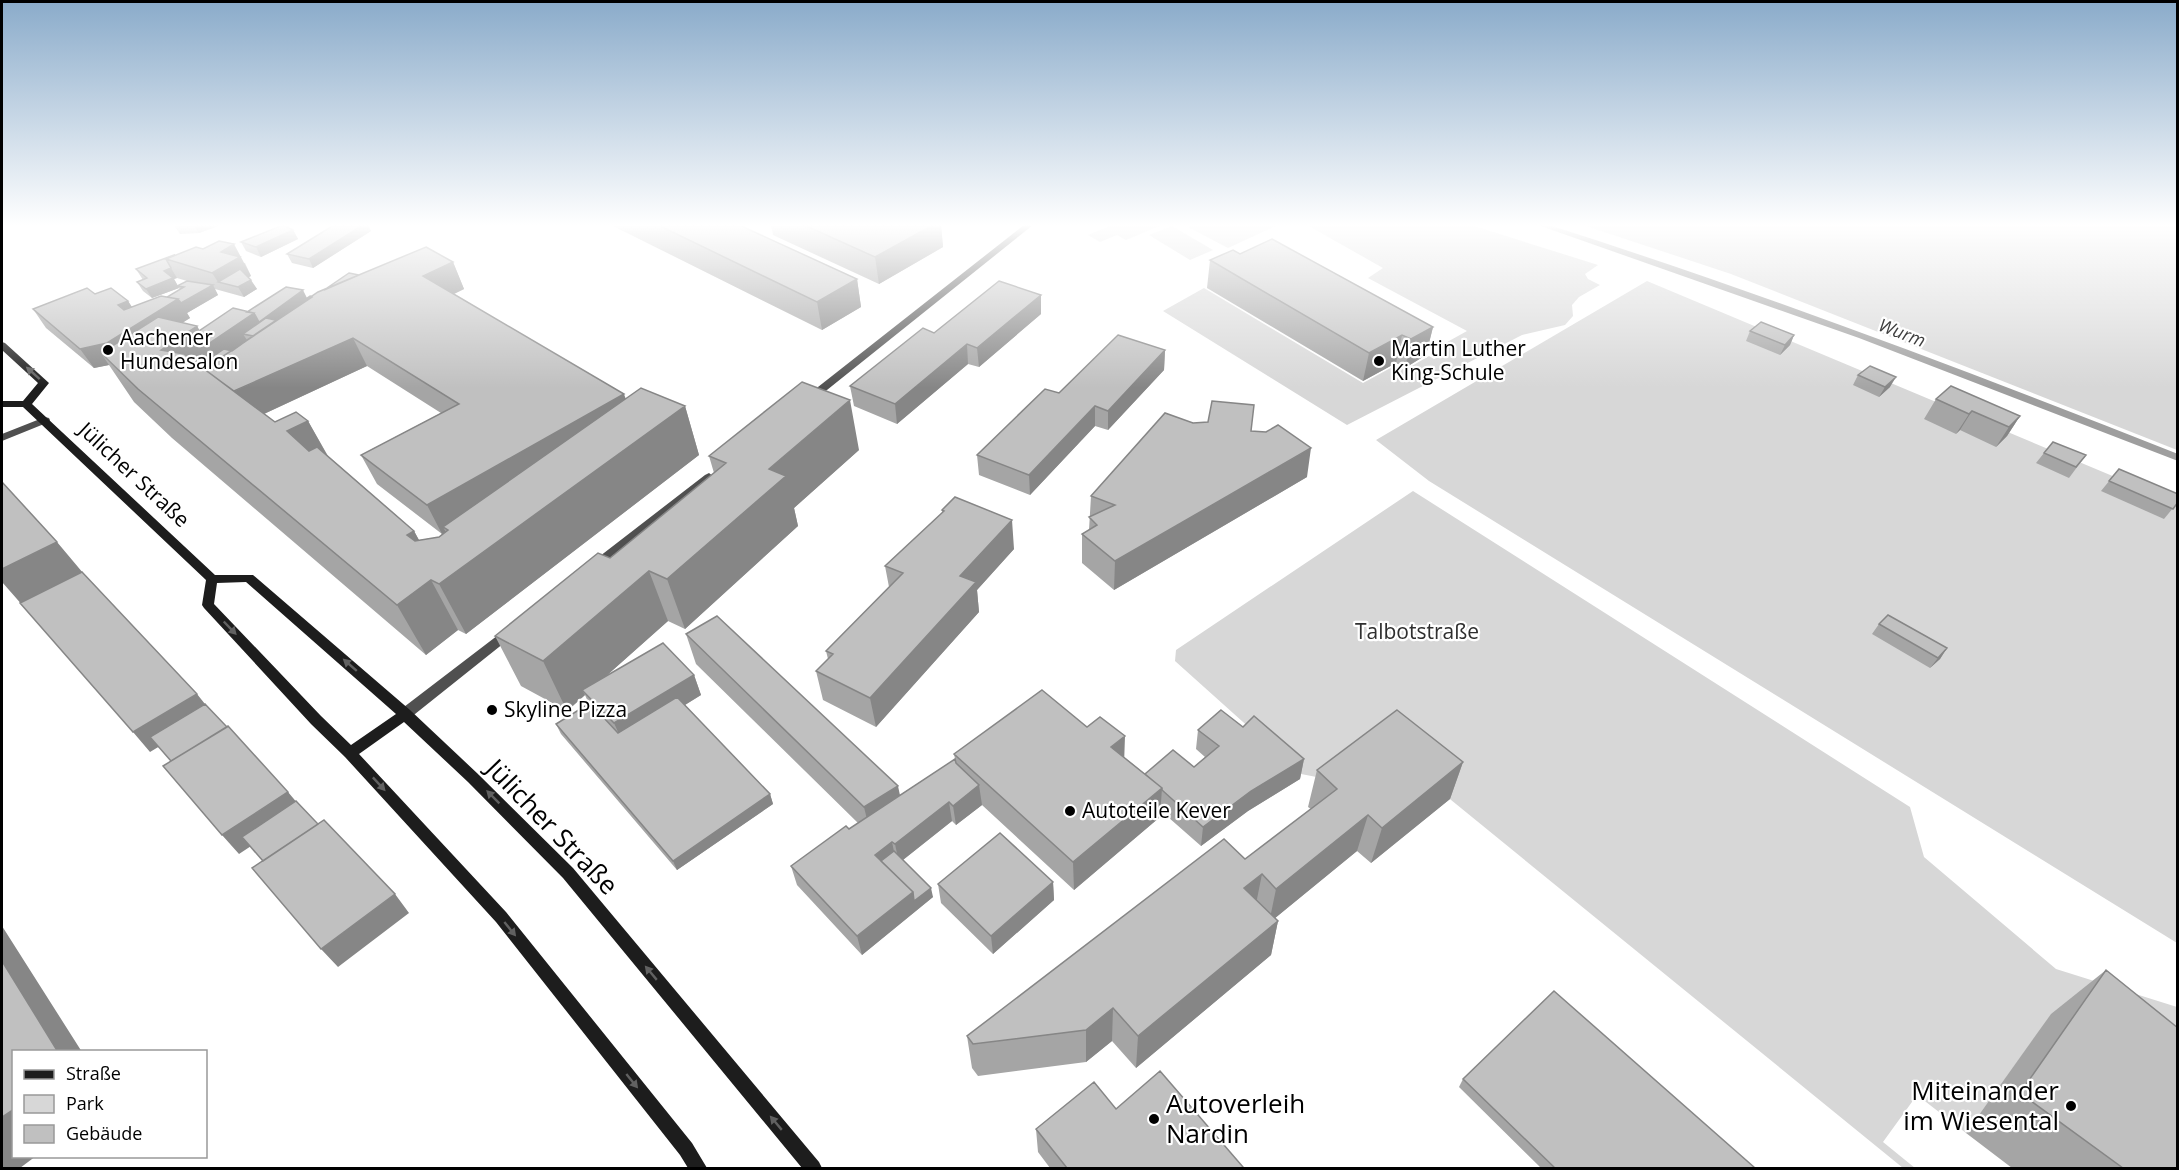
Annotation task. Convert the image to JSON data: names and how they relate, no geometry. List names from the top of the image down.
{
  "streets": {
    "main road": ["Jülicher Straße"]
  },
  "water": ["Wurm"],
  "parks": ["Talbotstraße"],
  "places": [
    "Aachener Hundesalon",
    "Martin Luther King-Schule",
    "Skyline Pizza",
    "Autoteile Kever",
    "Miteinander im Wiesental",
    "Autoverleih Nardin"
  ],
  "legend": ["Straße", "Park", "Gebäude"]
}
